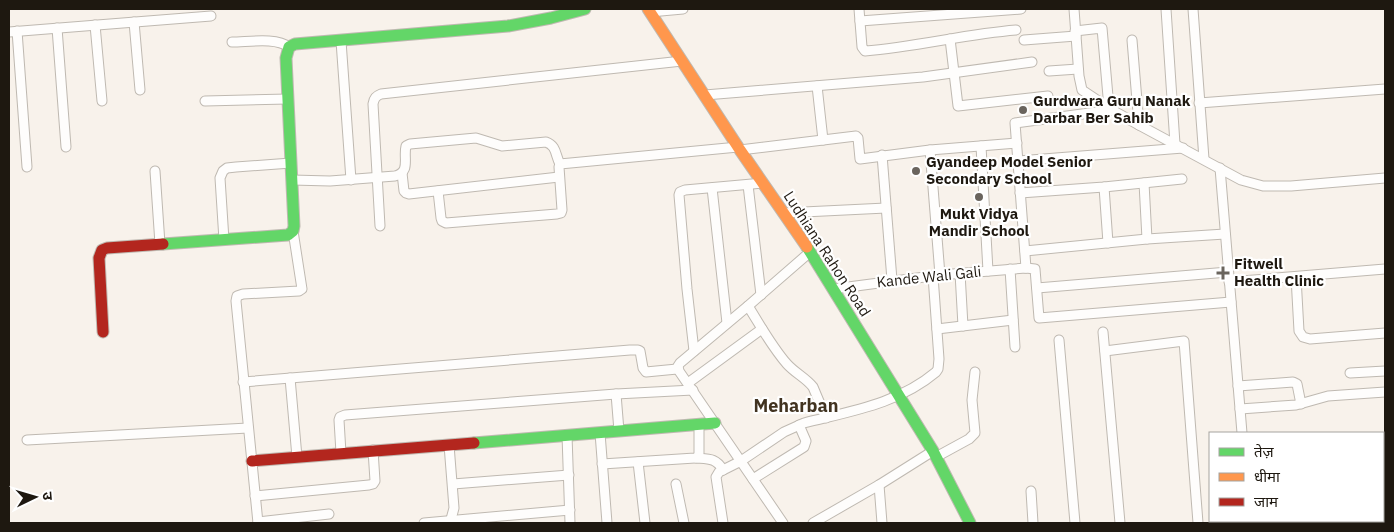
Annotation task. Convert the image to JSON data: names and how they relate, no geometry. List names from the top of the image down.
{
  "streets": {
    "street": ["Ludhiana Rahon Road", "Kande Wali Gali"]
  },
  "crossings": [
    ["Ludhiana Rahon Road", "Kande Wali Gali"]
  ],
  "districts": ["Meharban"],
  "places": {
    "other": ["Gurdwara Guru Nanak Darbar Ber Sahib", "Gyandeep Model Senior Secondary School", "Mukt Vidya Mandir School"],
    "health": ["Fitwell Health Clinic"]
  },
  "legend": ["तेज़", "धीमा", "जाम"],
  "north": "right"
}
